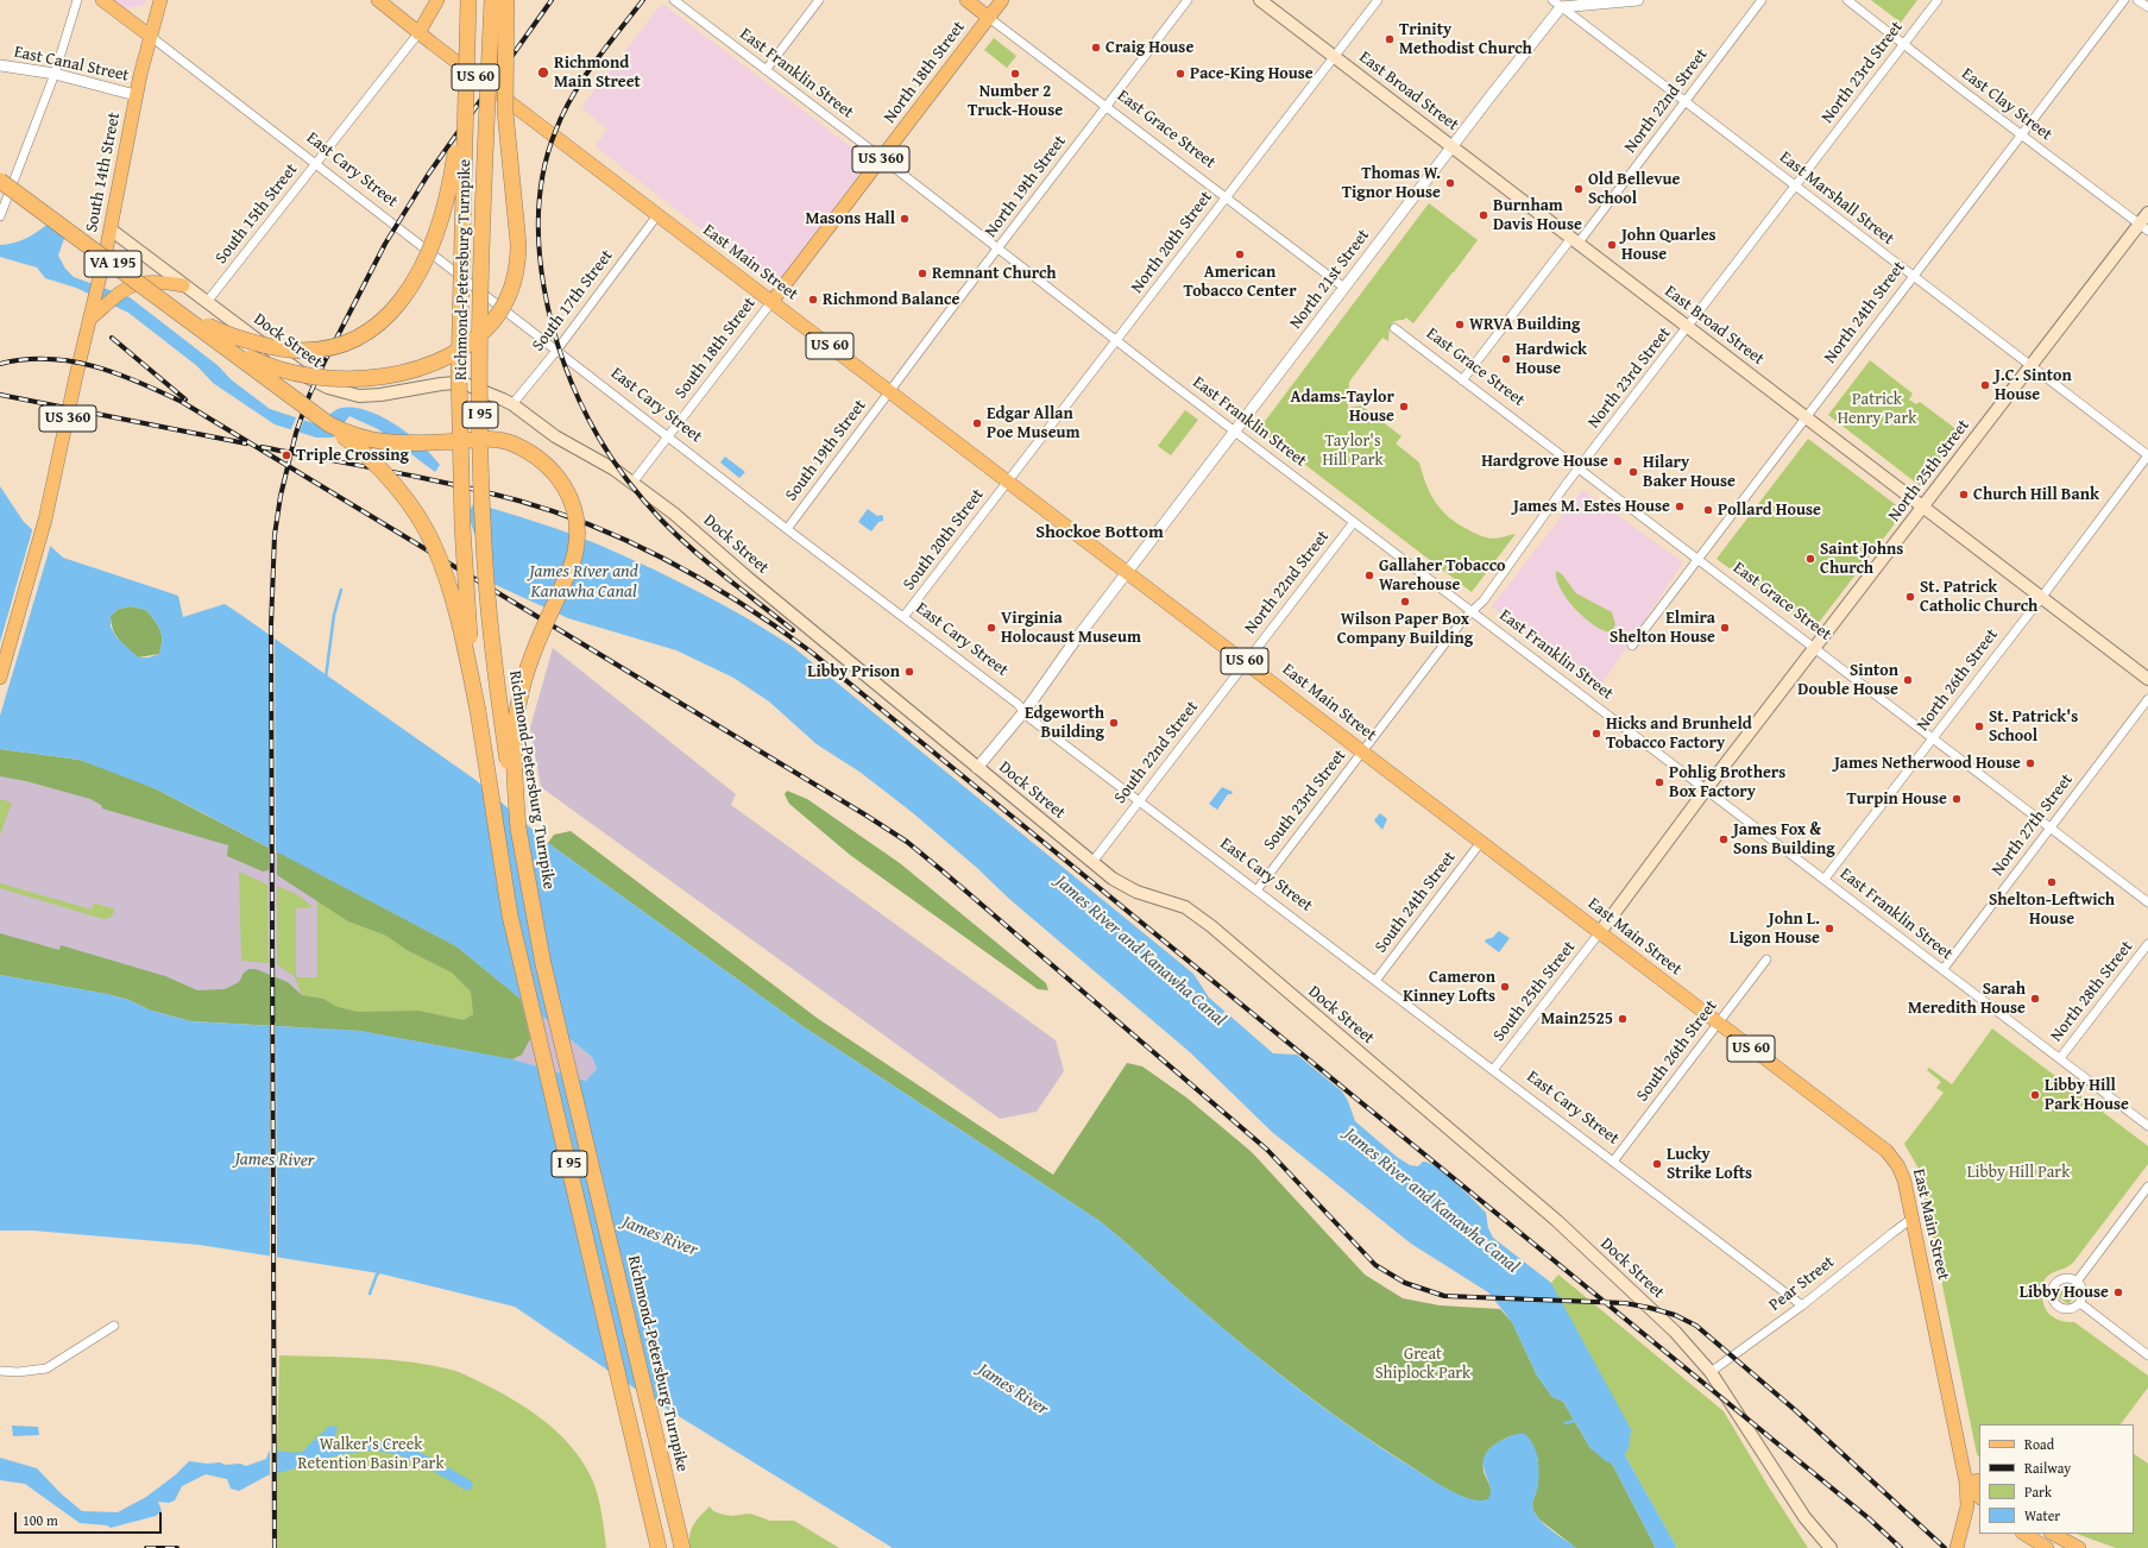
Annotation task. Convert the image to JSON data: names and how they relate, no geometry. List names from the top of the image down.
{
  "streets": {
    "highway": ["VA 195", "Richmond-Petersburg Turnpike", "I 95"],
    "main road": [
      "North 18th Street",
      "US 60",
      "East Broad Street",
      "East Grace Street",
      "US 360",
      "East Cary Street",
      "South 14th Street",
      "East Main Street",
      "Dock Street",
      "North 25th Street"
    ],
    "street": [
      "East Canal Street",
      "North 23rd Street",
      "East Franklin Street",
      "North 22nd Street",
      "East Clay Street",
      "North 19th Street",
      "East Marshall Street",
      "South 15th Street",
      "North 20th Street",
      "North 21st Street",
      "South 17th Street",
      "North 24th Street",
      "South 18th Street",
      "South 19th Street",
      "South 20th Street",
      "North 26th Street",
      "South 22nd Street",
      "South 23rd Street",
      "North 27th Street",
      "South 24th Street",
      "South 25th Street",
      "North 28th Street",
      "South 26th Street",
      "Pear Street"
    ]
  },
  "crossings": [
    ["East Canal Street", "South 14th Street"],
    ["North 18th Street", "East Franklin Street"],
    ["North 18th Street", "East Grace Street"],
    ["North 18th Street", "East Main Street"],
    ["North 18th Street", "South 18th Street"],
    ["North 23rd Street", "East Franklin Street"],
    ["North 23rd Street", "East Broad Street"],
    ["North 23rd Street", "East Clay Street"],
    ["North 23rd Street", "East Grace Street"],
    ["North 23rd Street", "East Marshall Street"],
    ["North 23rd Street", "East Main Street"],
    ["North 23rd Street", "South 23rd Street"],
    ["East Franklin Street", "North 22nd Street"],
    ["East Franklin Street", "North 19th Street"],
    ["East Franklin Street", "North 20th Street"],
    ["East Franklin Street", "North 21st Street"],
    ["East Franklin Street", "North 25th Street"],
    ["East Franklin Street", "North 26th Street"],
    ["East Franklin Street", "North 27th Street"],
    ["East Franklin Street", "North 28th Street"],
    ["East Broad Street", "North 22nd Street"],
    ["East Broad Street", "North 20th Street"],
    ["East Broad Street", "North 21st Street"],
    ["East Broad Street", "North 24th Street"],
    ["East Broad Street", "North 25th Street"],
    ["East Broad Street", "North 26th Street"],
    ["North 22nd Street", "East Grace Street"],
    ["North 22nd Street", "East Marshall Street"],
    ["North 22nd Street", "East Main Street"],
    ["North 22nd Street", "South 22nd Street"],
    ["East Clay Street", "North 24th Street"],
    ["East Clay Street", "North 25th Street"],
    ["East Grace Street", "North 19th Street"],
    ["East Grace Street", "North 20th Street"],
    ["East Grace Street", "North 21st Street"],
    ["East Grace Street", "North 24th Street"],
    ["East Grace Street", "North 25th Street"],
    ["East Grace Street", "North 26th Street"],
    ["East Grace Street", "North 27th Street"],
    ["East Cary Street", "South 14th Street"],
    ["East Cary Street", "South 15th Street"],
    ["East Cary Street", "North 21st Street"],
    ["East Cary Street", "South 17th Street"],
    ["East Cary Street", "South 18th Street"],
    ["East Cary Street", "South 19th Street"],
    ["East Cary Street", "South 20th Street"],
    ["East Cary Street", "South 22nd Street"],
    ["East Cary Street", "South 23rd Street"],
    ["East Cary Street", "South 24th Street"],
    ["East Cary Street", "South 25th Street"],
    ["East Cary Street", "South 26th Street"],
    ["East Cary Street", "Pear Street"],
    ["South 14th Street", "Dock Street"],
    ["North 19th Street", "East Main Street"],
    ["North 19th Street", "South 19th Street"],
    ["East Marshall Street", "North 21st Street"],
    ["East Marshall Street", "North 24th Street"],
    ["East Marshall Street", "North 25th Street"],
    ["East Marshall Street", "North 26th Street"],
    ["South 15th Street", "East Main Street"],
    ["South 15th Street", "Dock Street"],
    ["North 20th Street", "East Main Street"],
    ["North 20th Street", "South 20th Street"],
    ["East Main Street", "North 21st Street"],
    ["East Main Street", "South 17th Street"],
    ["East Main Street", "South 18th Street"],
    ["East Main Street", "South 19th Street"],
    ["East Main Street", "North 25th Street"],
    ["East Main Street", "South 20th Street"],
    ["East Main Street", "South 22nd Street"],
    ["East Main Street", "South 23rd Street"],
    ["East Main Street", "South 24th Street"],
    ["East Main Street", "South 25th Street"],
    ["East Main Street", "South 26th Street"],
    ["East Main Street", "Pear Street"],
    ["North 21st Street", "Dock Street"],
    ["South 17th Street", "Dock Street"],
    ["Dock Street", "South 18th Street"],
    ["Dock Street", "South 22nd Street"],
    ["Dock Street", "Pear Street"],
    ["North 25th Street", "South 25th Street"]
  ],
  "districts": ["Shockoe Bottom"],
  "water": ["James River and Kanawha Canal", "James River"],
  "parks": [
    "Patrick Henry Park",
    "Taylor's Hill Park",
    "Libby Hill Park",
    "Great Shiplock Park",
    "Walker's Creek Retention Basin Park"
  ],
  "places": [
    "Trinity Methodist Church",
    "Craig House",
    "Richmond Main Street",
    "Number 2 Truck-House",
    "Pace-King House",
    "Thomas W. Tignor House",
    "Old Bellevue School",
    "Burnham Davis House",
    "Masons Hall",
    "John Quarles House",
    "American Tobacco Center",
    "Remnant Church",
    "Richmond Balance",
    "WRVA Building",
    "Hardwick House",
    "J.C. Sinton House",
    "Adams-Taylor House",
    "Edgar Allan Poe Museum",
    "Triple Crossing",
    "Hardgrove House",
    "Hilary Baker House",
    "Church Hill Bank",
    "James M. Estes House",
    "Pollard House",
    "Saint Johns Church",
    "Gallaher Tobacco Warehouse",
    "St. Patrick Catholic Church",
    "Wilson Paper Box Company Building",
    "Virginia Holocaust Museum",
    "Elmira Shelton House",
    "Libby Prison",
    "Sinton Double House",
    "Edgeworth Building",
    "St. Patrick's School",
    "Hicks and Brunheld Tobacco Factory",
    "James Netherwood House",
    "Pohlig Brothers Box Factory",
    "Turpin House",
    "James Fox & Sons Building",
    "Shelton-Leftwich House",
    "John L. Ligon House",
    "Cameron Kinney Lofts",
    "Sarah Meredith House",
    "Main2525",
    "Libby Hill Park House",
    "Lucky Strike Lofts",
    "Libby House"
  ],
  "legend": [
    "Road",
    "Railway",
    "Park",
    "Water"
  ],
  "scale_bar": "100 m"
}
